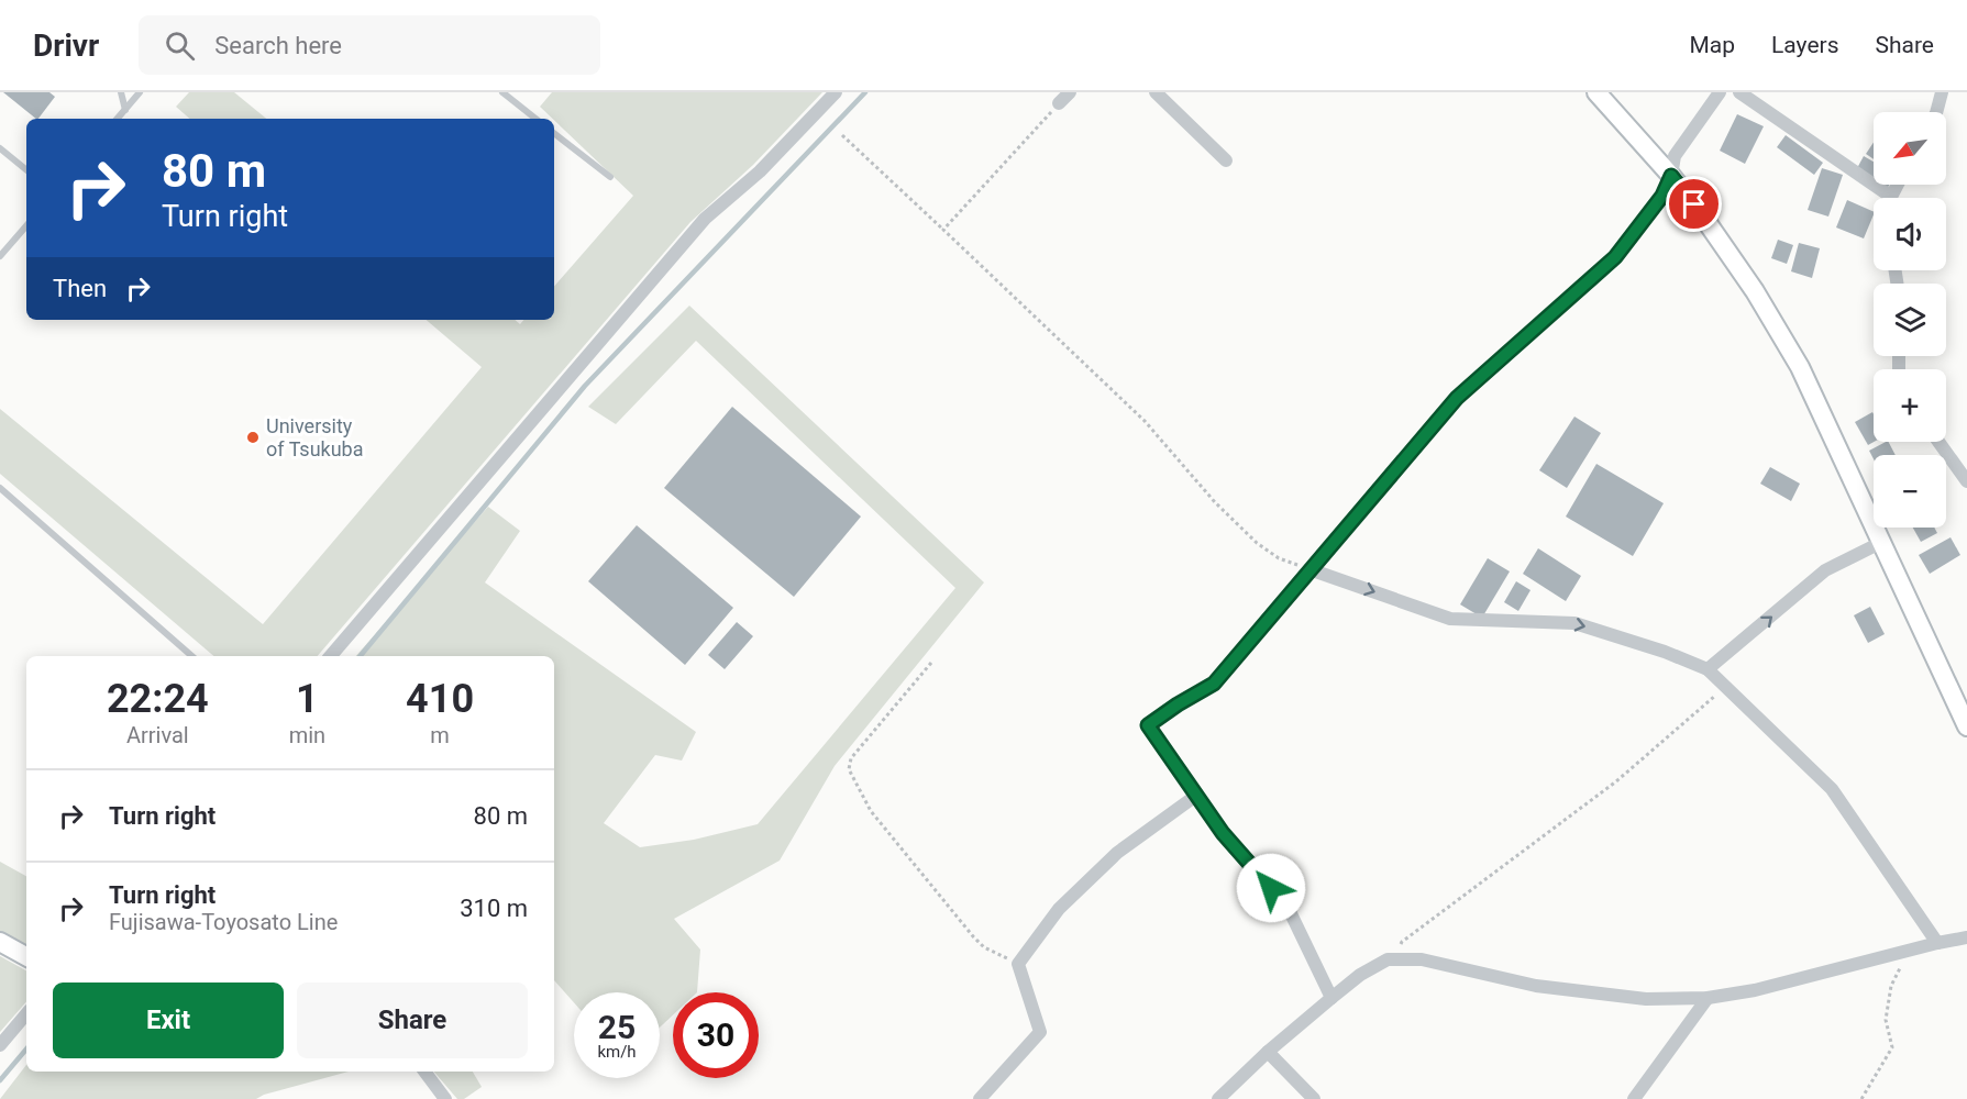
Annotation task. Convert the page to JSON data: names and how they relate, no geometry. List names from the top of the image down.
{
  "places": ["University of Tsukuba"],
  "north": "bottom left",
  "page": {
    "header": "Drivr",
    "search": "Search here",
    "nav": ["Map", "Layers", "Share"],
    "map_buttons": ["+", "−"],
    "turn": ["80 m", "Turn right"],
    "then": "Then",
    "eta": [
      "22:24",
      "Arrival",
      "1",
      "min",
      "410",
      "m"
    ],
    "list": [
      {
        "name": "Turn right",
        "value": "80 m"
      },
      {
        "name": "Turn right",
        "note": "Fujisawa-Toyosato Line",
        "value": "310 m"
      }
    ],
    "buttons": ["Exit", "Share"],
    "speed": "25 km/h",
    "limit": "30"
  }
}
